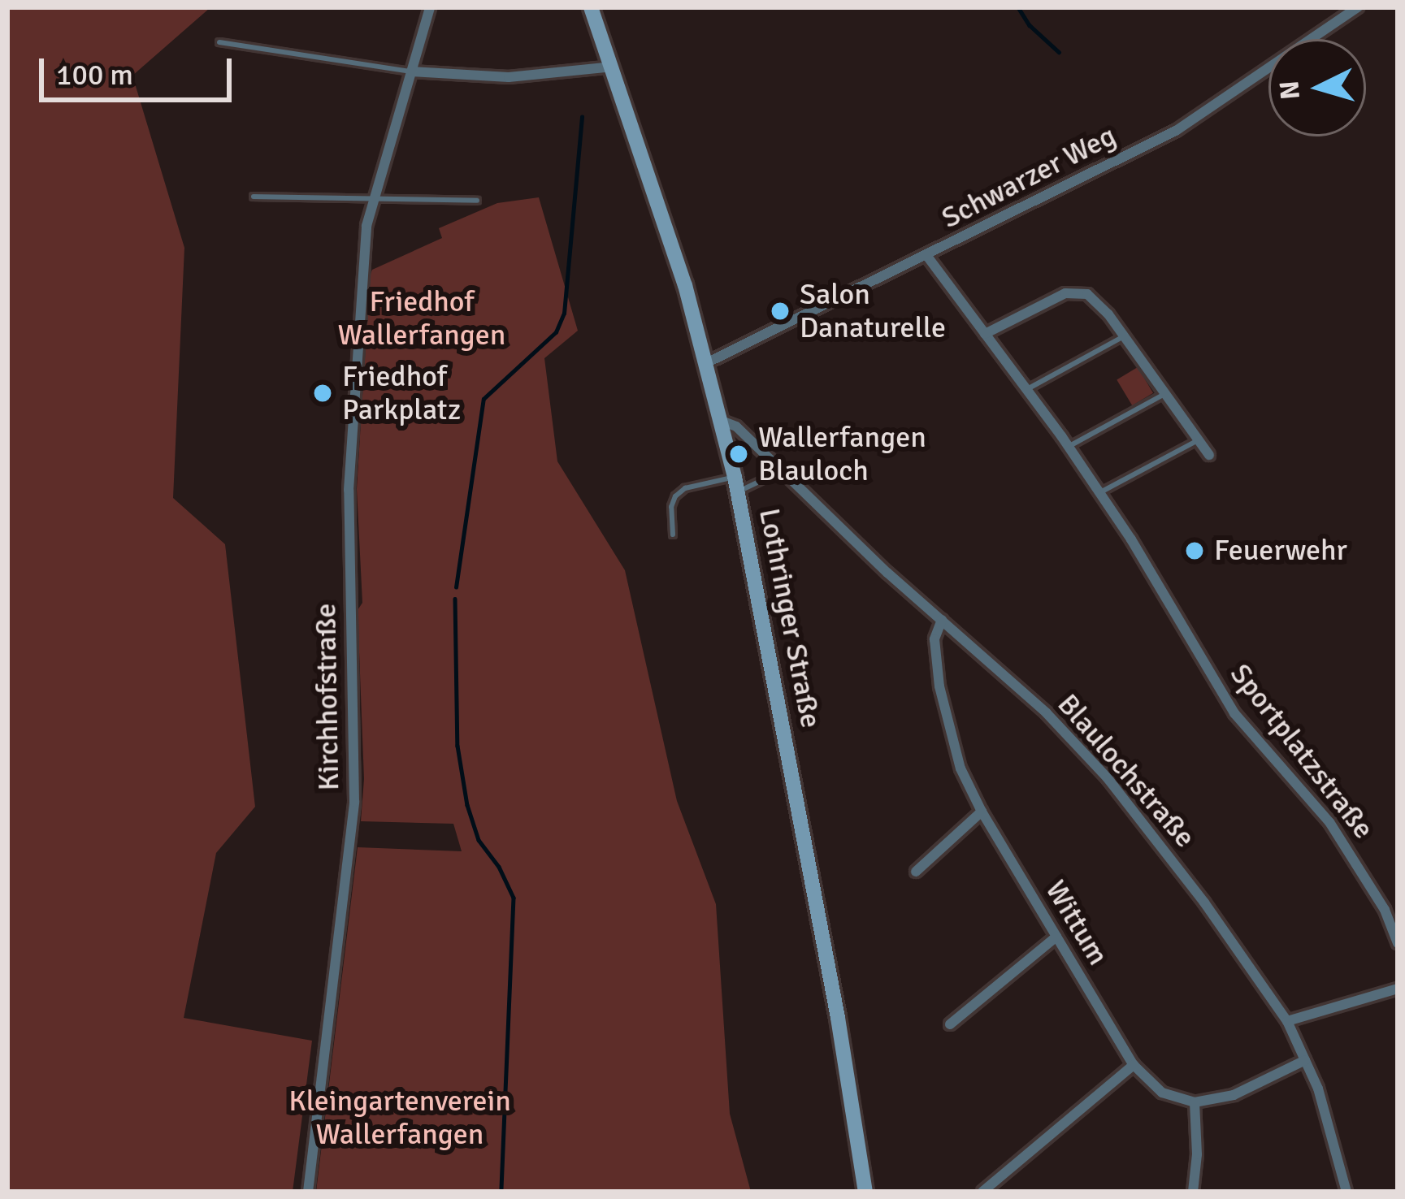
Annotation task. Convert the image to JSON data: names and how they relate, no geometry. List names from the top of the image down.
{
  "streets": {
    "street": [
      "Schwarzer Weg",
      "Lothringer Straße",
      "Kirchhofstraße",
      "Sportplatzstraße",
      "Blaulochstraße",
      "Wittum"
    ]
  },
  "crossings": [
    ["Schwarzer Weg", "Lothringer Straße"],
    ["Schwarzer Weg", "Sportplatzstraße"],
    ["Lothringer Straße", "Blaulochstraße"],
    ["Blaulochstraße", "Wittum"]
  ],
  "parks": ["Friedhof Wallerfangen", "Kleingartenverein Wallerfangen"],
  "places": [
    "Salon Danaturelle",
    "Friedhof Parkplatz",
    "Wallerfangen Blauloch",
    "Feuerwehr"
  ],
  "scale_bar": "100 m",
  "north": "left"
}
